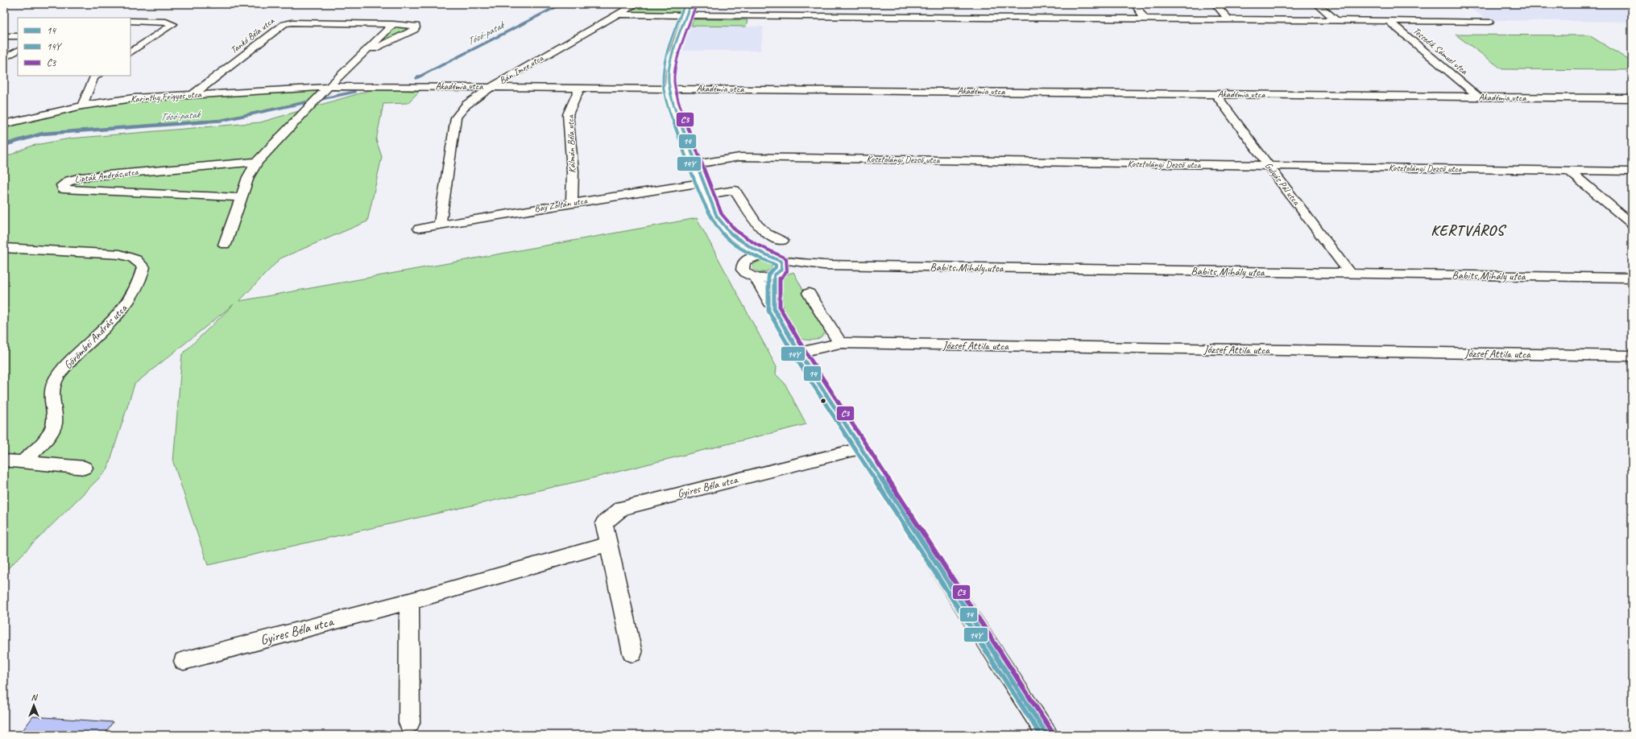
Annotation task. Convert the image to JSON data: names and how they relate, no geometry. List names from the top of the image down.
{
  "streets": {
    "street": [
      "Tankó Béla utca",
      "Tessedik Sámuel utca",
      "Bán Imre utca",
      "Akadémia utca",
      "Karinthy Frigyes utca",
      "Kálmán Béla utca",
      "Kosztolányi Dezső utca",
      "Lipták András utca",
      "Gulyás Pál utca",
      "Bay Zoltán utca",
      "Babits Mihály utca",
      "Görömbei András utca",
      "József Attila utca",
      "Gyires Béla utca"
    ]
  },
  "crossings": [
    ["Tankó Béla utca", "Akadémia utca"],
    ["Tankó Béla utca", "Karinthy Frigyes utca"],
    ["Tessedik Sámuel utca", "Bán Imre utca"],
    ["Tessedik Sámuel utca", "Akadémia utca"],
    ["Bán Imre utca", "Akadémia utca"],
    ["Bán Imre utca", "Bay Zoltán utca"],
    ["Akadémia utca", "Karinthy Frigyes utca"],
    ["Akadémia utca", "Kálmán Béla utca"],
    ["Akadémia utca", "Gulyás Pál utca"],
    ["Kálmán Béla utca", "Bay Zoltán utca"],
    ["Kosztolányi Dezső utca", "Gulyás Pál utca"],
    ["Gulyás Pál utca", "Babits Mihály utca"]
  ],
  "districts": ["KERTVÁROS"],
  "water": ["Tócó-patak"],
  "lines": ["transit line 14", "transit line 14Y", "transit line C3"],
  "legend": ["14", "14Y", "C3"],
  "north": "top"
}
